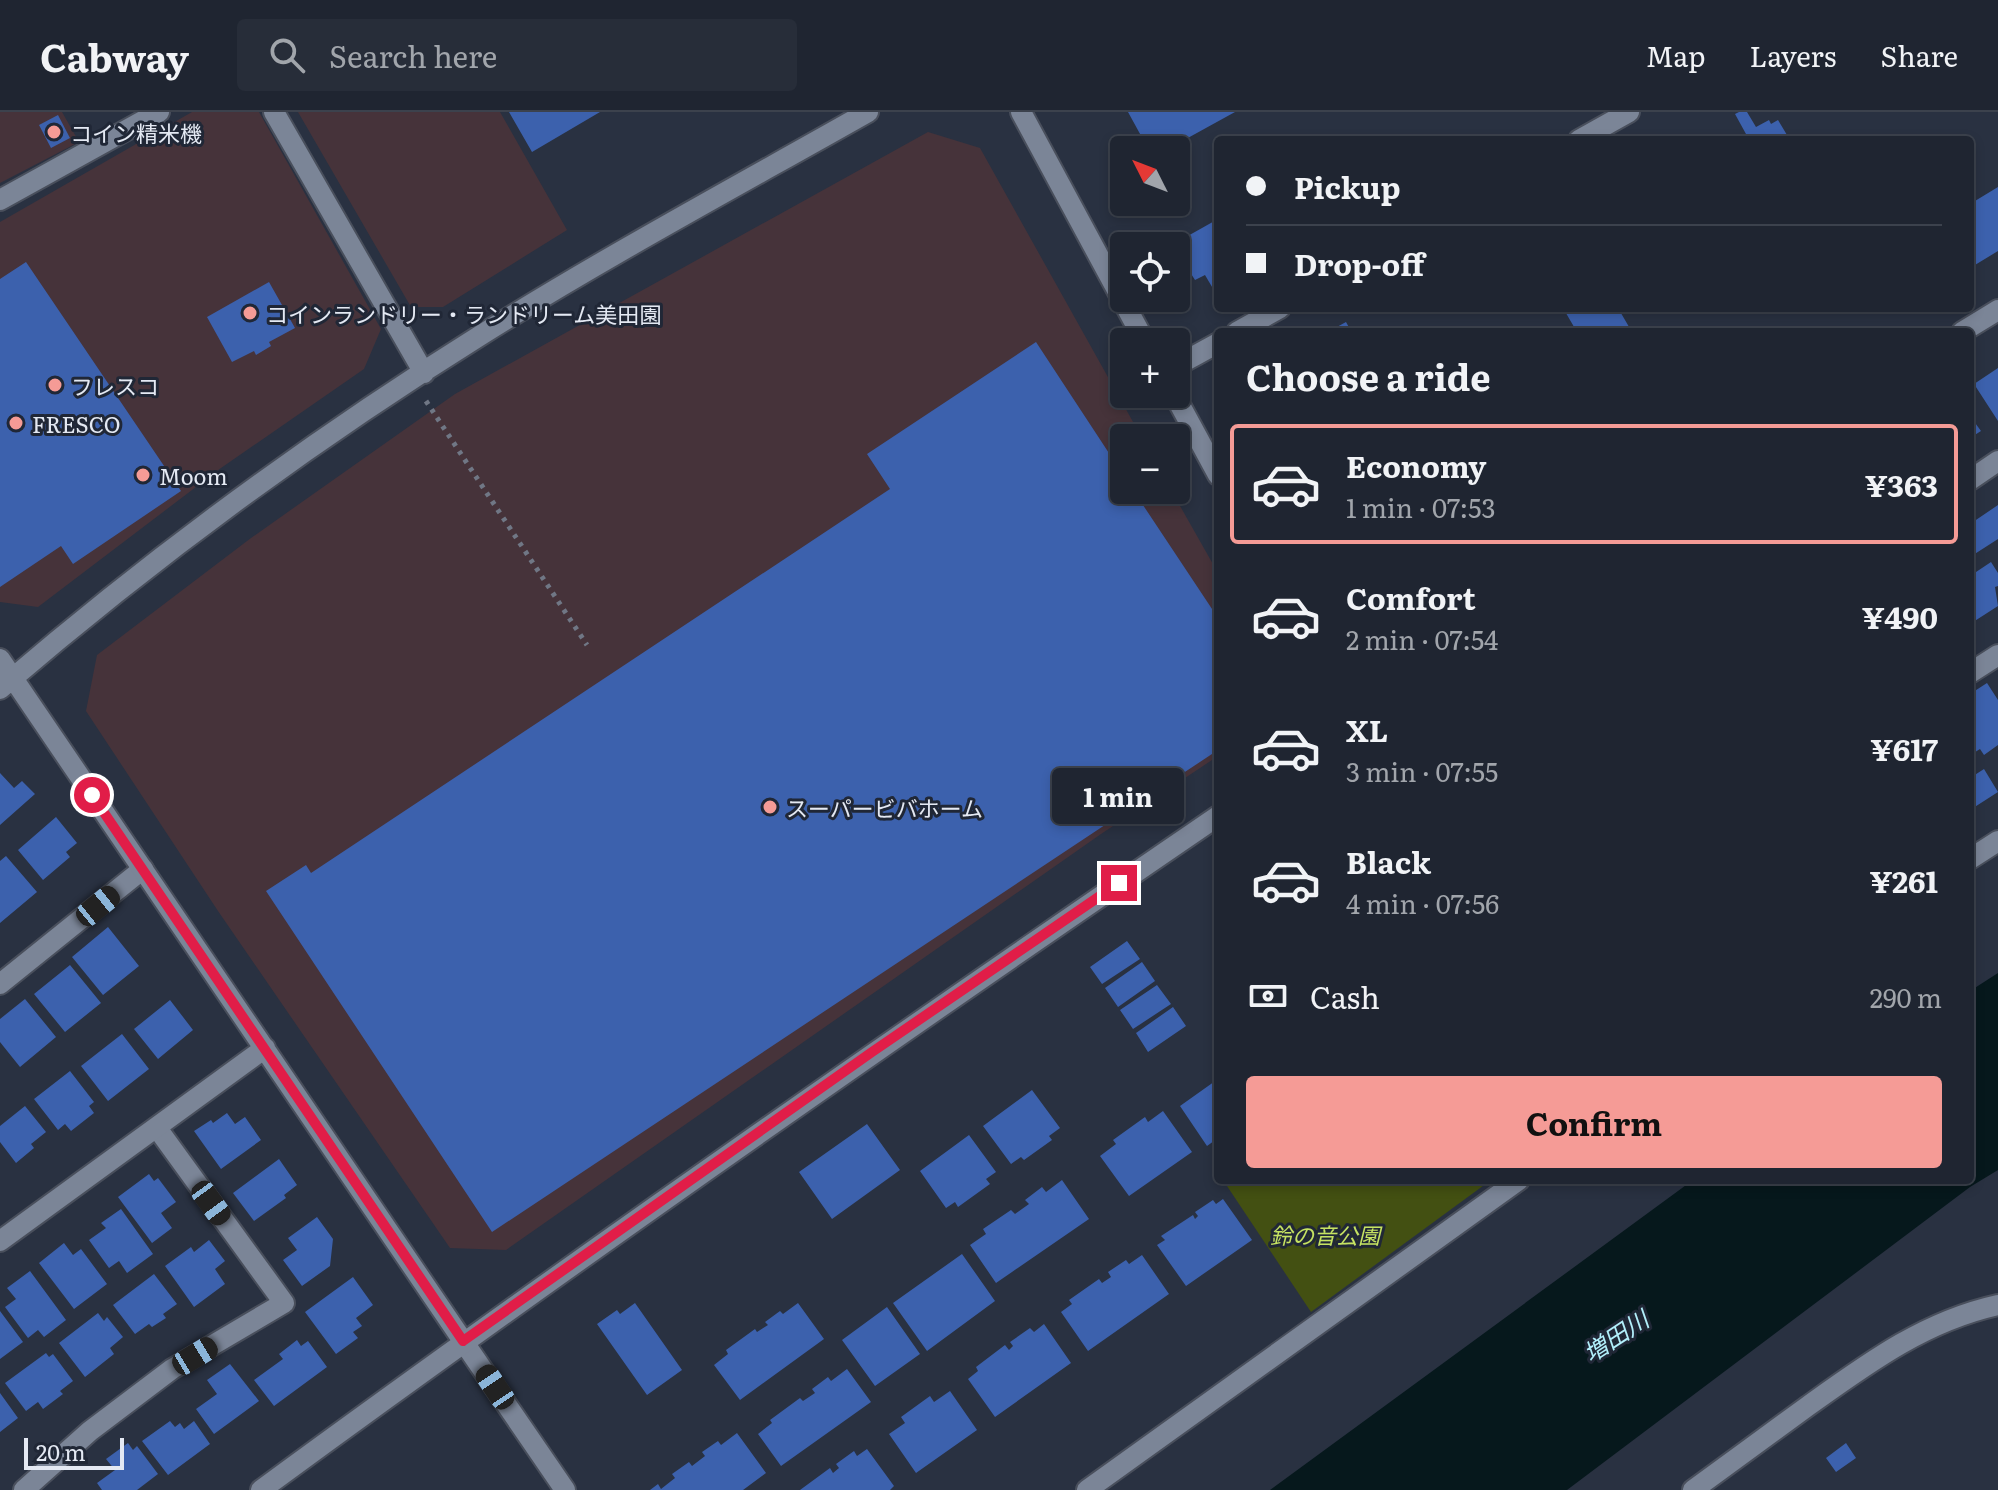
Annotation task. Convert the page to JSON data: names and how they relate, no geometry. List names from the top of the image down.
{
  "water": ["増田川"],
  "parks": ["鈴の音公園"],
  "places": [
    "コイン精米機",
    "コインランドリー・ランドリーム美田園",
    "フレスコ",
    "FRESCO",
    "Moom",
    "スーパービバホーム"
  ],
  "scale_bar": "20 m",
  "north": "top left",
  "page": {
    "header": "Cabway",
    "search": "Search here",
    "nav": ["Map", "Layers", "Share"],
    "map_buttons": ["+", "−"],
    "banner": ["Pickup", "Drop-off"],
    "heading": "Choose a ride",
    "list": [
      {
        "name": "Economy",
        "note": "1 min · 07:53",
        "value": "¥363"
      },
      {
        "name": "Comfort",
        "note": "2 min · 07:54",
        "value": "¥490"
      },
      {
        "name": "XL",
        "note": "3 min · 07:55",
        "value": "¥617"
      },
      {
        "name": "Black",
        "note": "4 min · 07:56",
        "value": "¥261"
      }
    ],
    "bubble": "1 min",
    "pay": ["Cash", "290 m"],
    "buttons": "Confirm",
    "scale": "20 m"
  }
}
